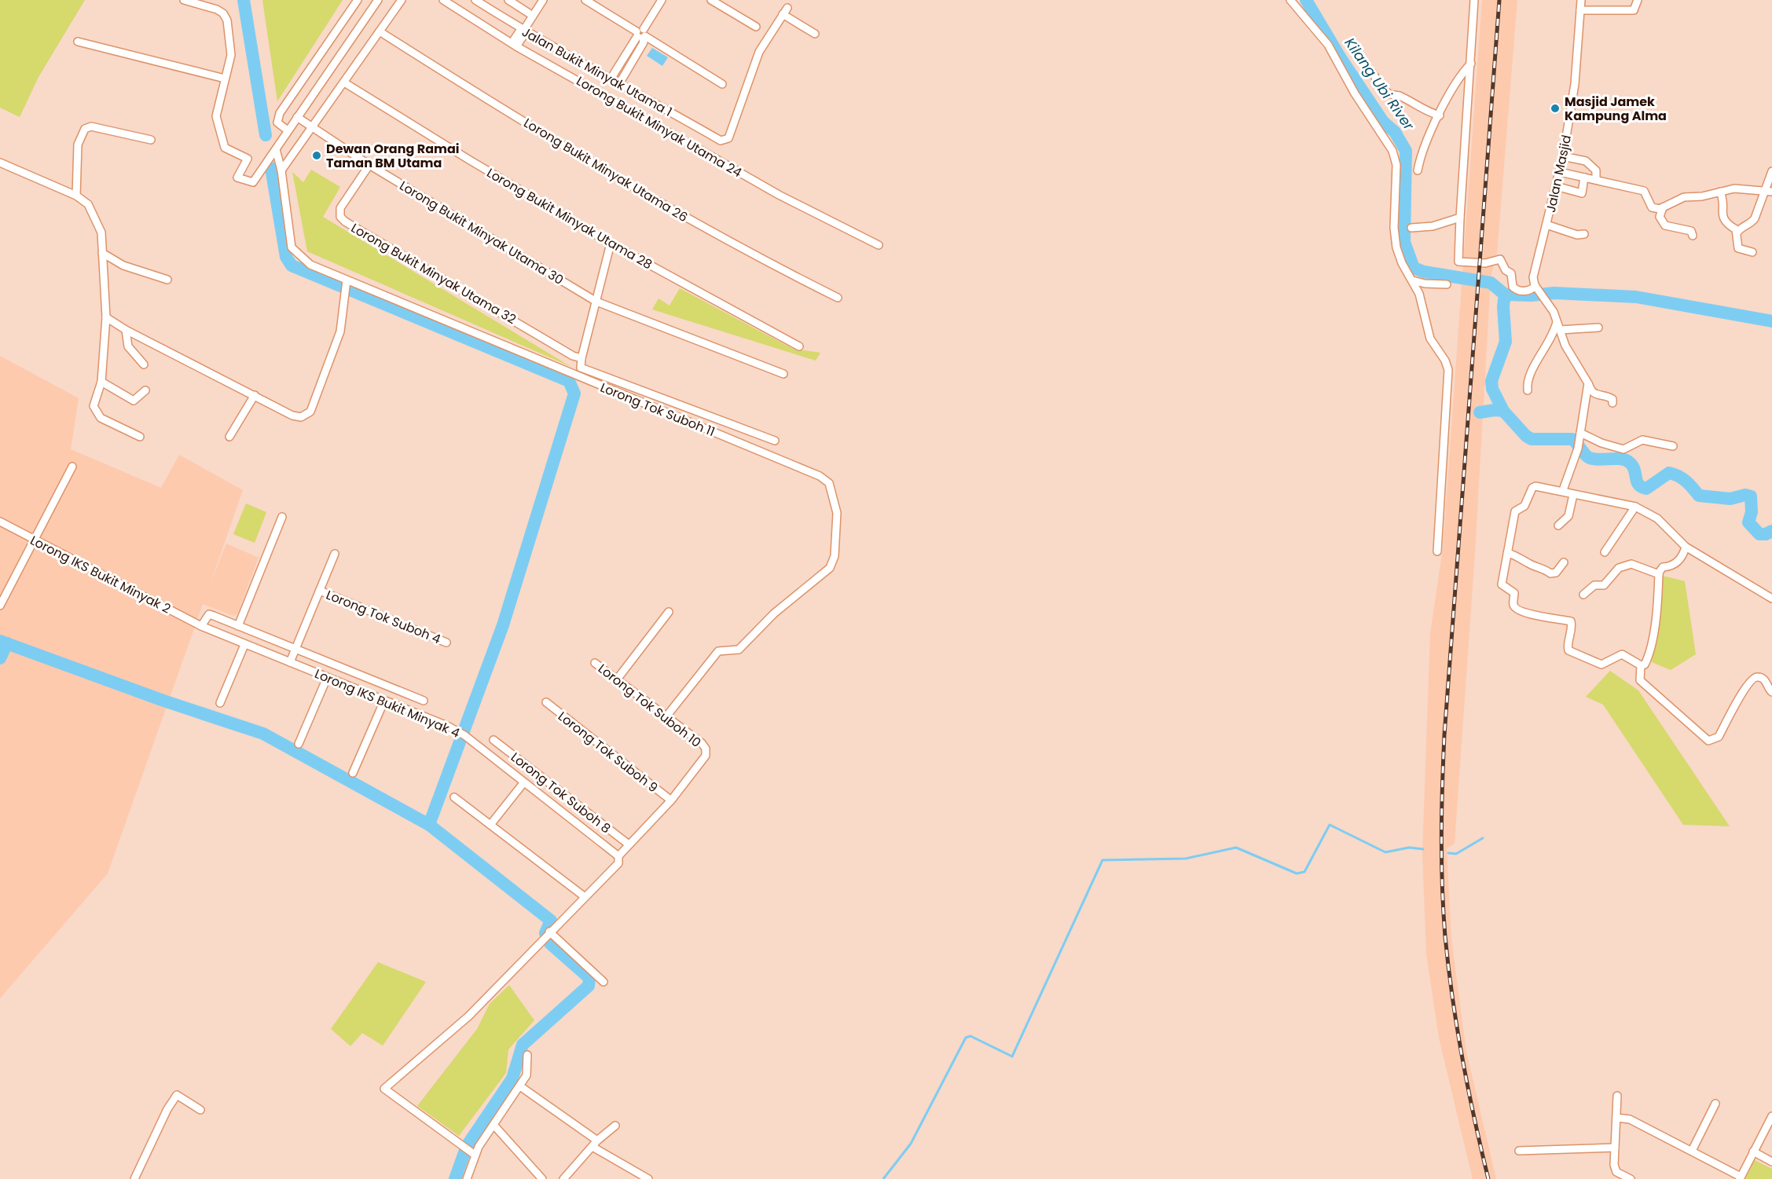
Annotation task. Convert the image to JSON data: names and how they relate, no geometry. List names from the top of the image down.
{
  "streets": {
    "street": [
      "Jalan Bukit Minyak Utama 1",
      "Lorong Bukit Minyak Utama 24",
      "Lorong Bukit Minyak Utama 26",
      "Jalan Masjid",
      "Lorong Bukit Minyak Utama 28",
      "Lorong Bukit Minyak Utama 30",
      "Lorong Bukit Minyak Utama 32",
      "Lorong Tok Suboh 11",
      "Lorong IKS Bukit Minyak 2",
      "Lorong Tok Suboh 4",
      "Lorong IKS Bukit Minyak 4",
      "Lorong Tok Suboh 10",
      "Lorong Tok Suboh 9",
      "Lorong Tok Suboh 8"
    ]
  },
  "crossings": [
    ["Lorong Bukit Minyak Utama 30", "Lorong Bukit Minyak Utama 32"],
    ["Lorong Tok Suboh 11", "Lorong Tok Suboh 10"],
    ["Lorong IKS Bukit Minyak 2", "Lorong IKS Bukit Minyak 4"],
    ["Lorong IKS Bukit Minyak 4", "Lorong Tok Suboh 10"],
    ["Lorong Tok Suboh 10", "Lorong Tok Suboh 9"],
    ["Lorong Tok Suboh 10", "Lorong Tok Suboh 8"]
  ],
  "water": ["Kilang Ubi River"],
  "places": ["Masjid Jamek Kampung Alma", "Dewan Orang Ramai Taman BM Utama"]
}
